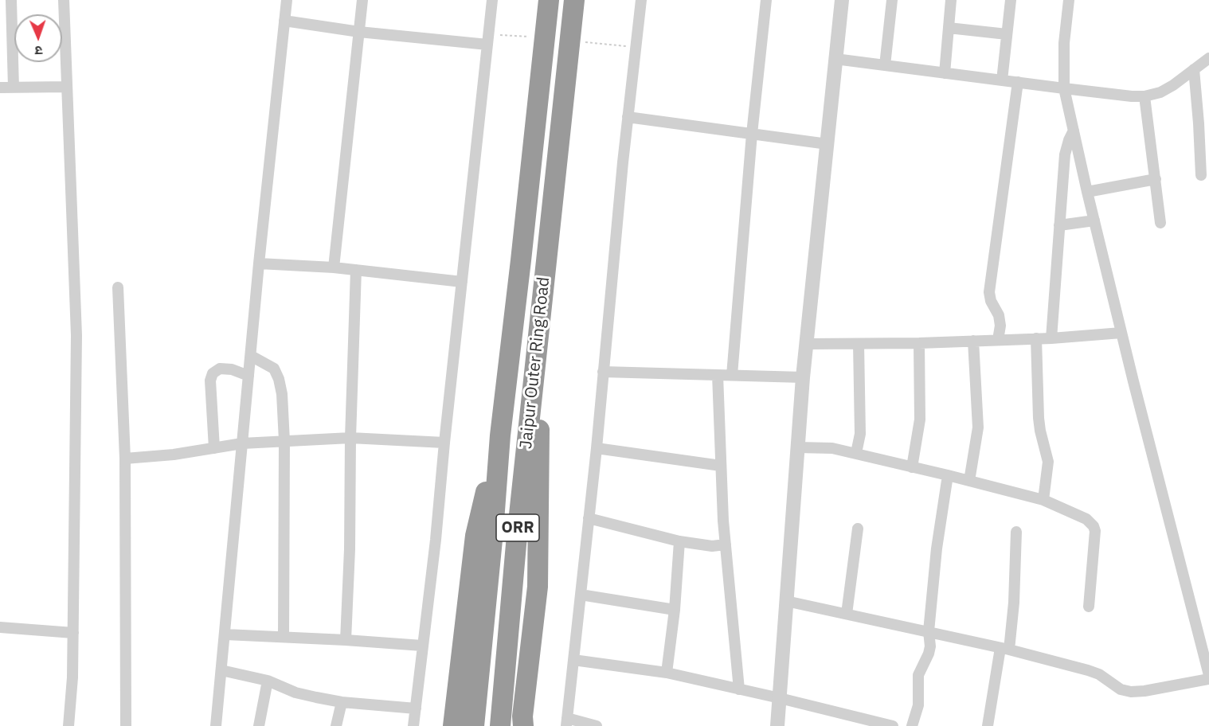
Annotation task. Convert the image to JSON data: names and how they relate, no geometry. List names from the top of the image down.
{
  "streets": {
    "highway": ["Jaipur Outer Ring Road", "ORR"]
  },
  "north": "bottom"
}
